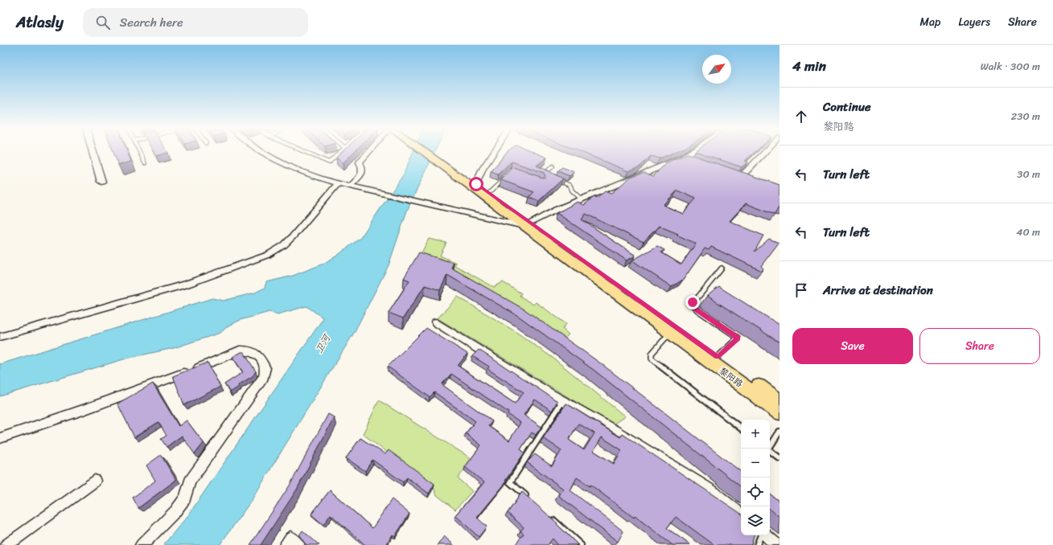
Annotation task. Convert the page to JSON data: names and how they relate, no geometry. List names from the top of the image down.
{
  "streets": {
    "main road": ["黎阳路"]
  },
  "water": ["卫河"],
  "north": "top right",
  "page": {
    "header": "Atlasly",
    "search": "Search here",
    "nav": ["Map", "Layers", "Share"],
    "heading": ["4 min", "Walk · 300 m"],
    "list": [
      ["Continue", "黎阳路", "230 m"],
      ["Turn left", "30 m"],
      ["Turn left", "40 m"],
      "Arrive at destination"
    ],
    "buttons": ["Save", "Share"],
    "map_buttons": ["+", "−"]
  }
}
